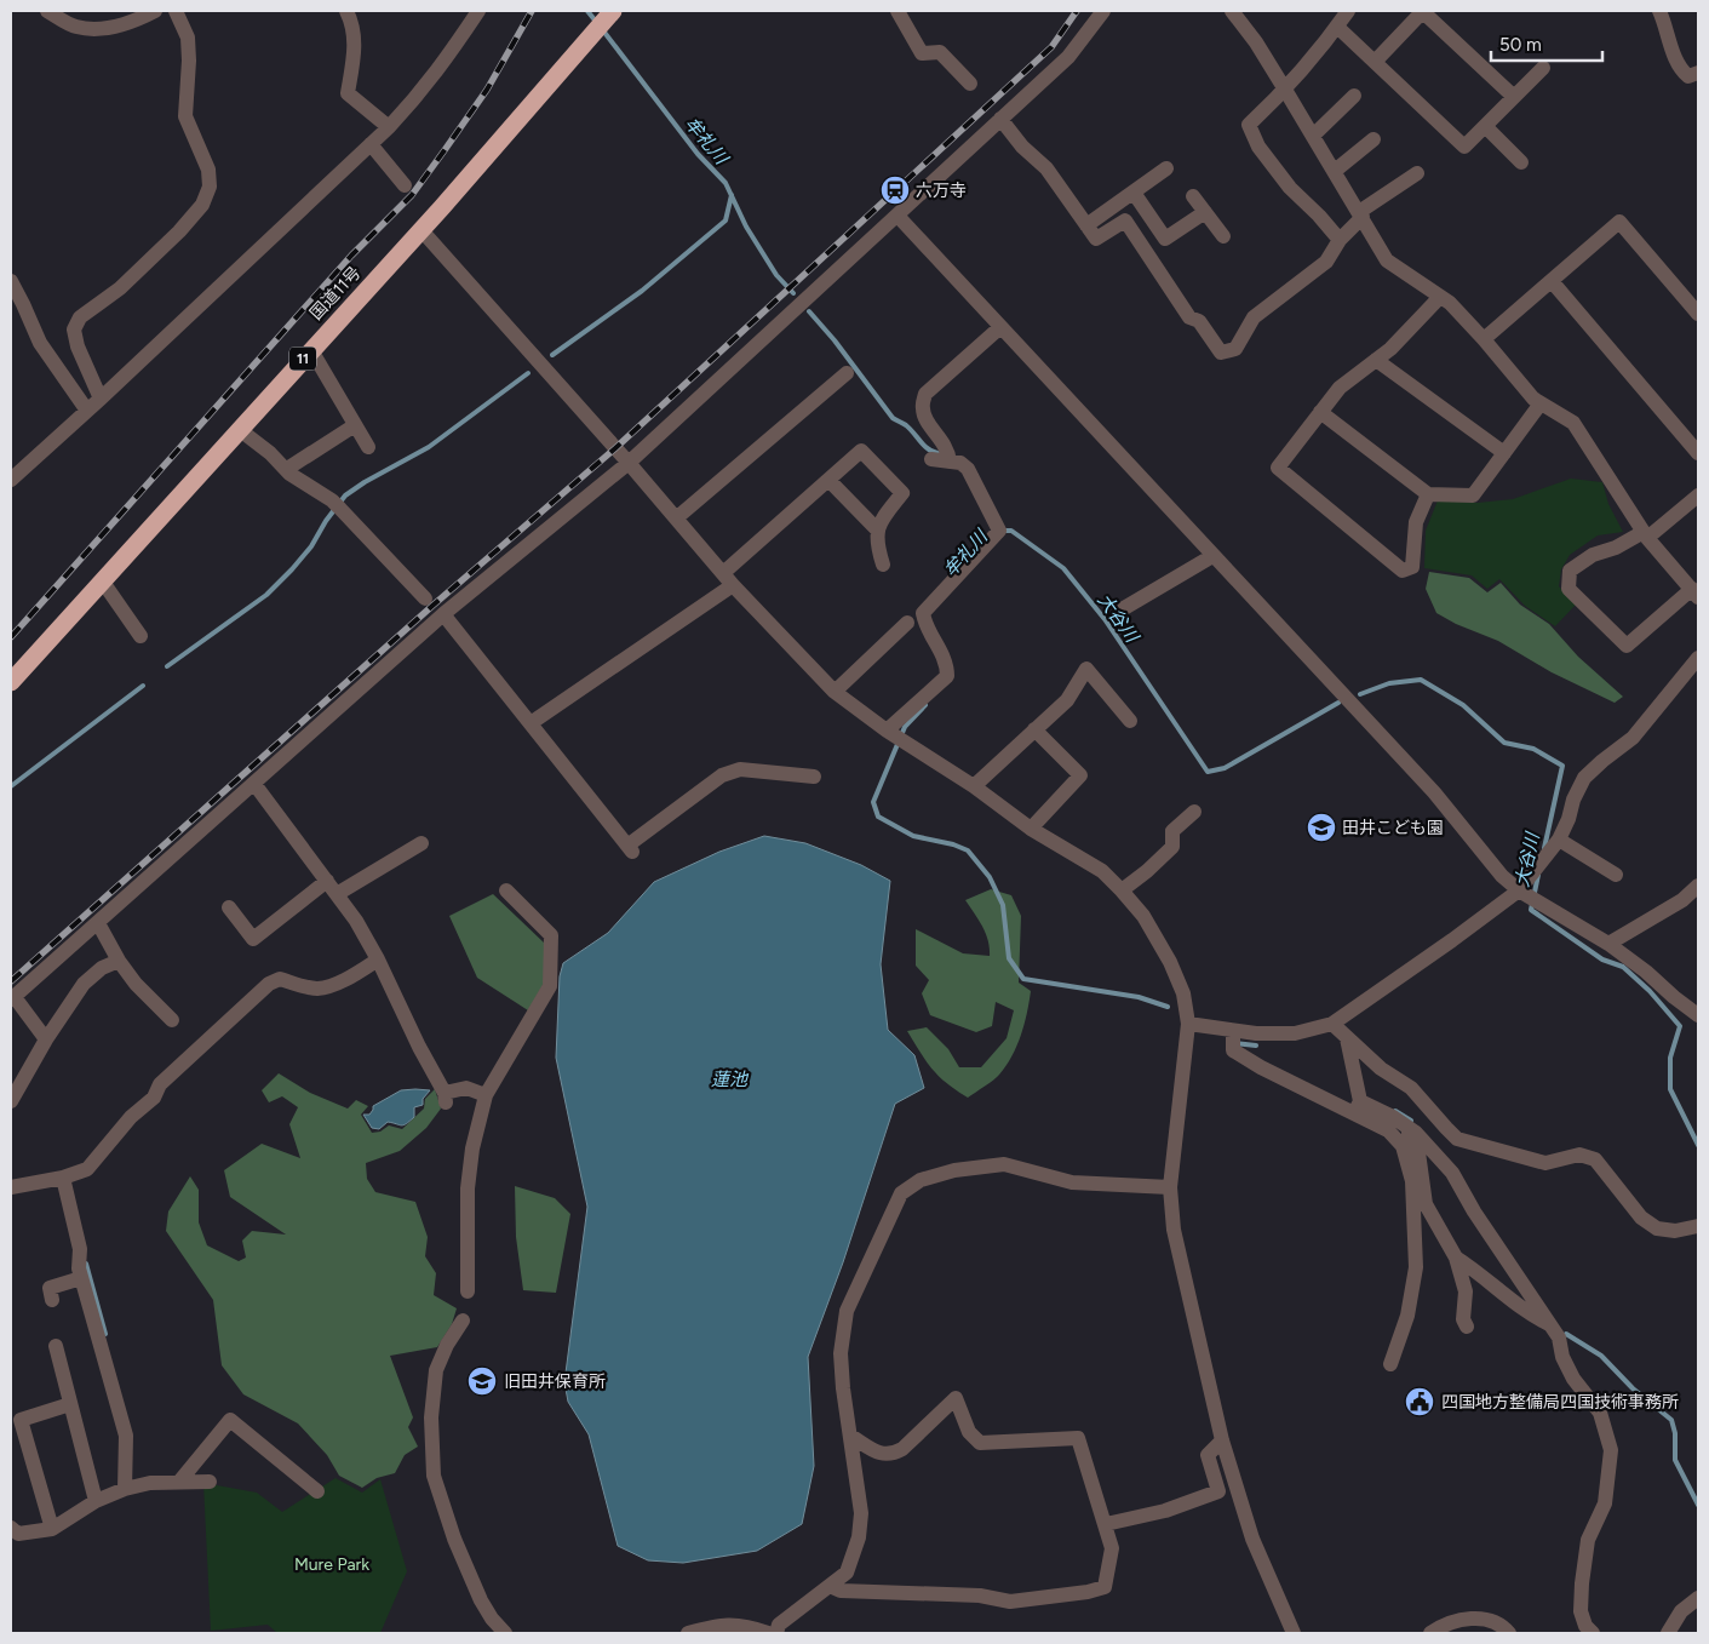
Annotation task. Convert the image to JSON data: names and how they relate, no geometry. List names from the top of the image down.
{
  "streets": {
    "highway": ["国道11号", "11"]
  },
  "water": ["牟礼川", "大谷川", "蓮池"],
  "parks": ["Mure Park"],
  "places": {
    "station": ["六万寺"],
    "school or university": ["田井こども園", "旧田井保育所"],
    "public building": ["四国地方整備局四国技術事務所"]
  },
  "scale_bar": "50 m"
}
